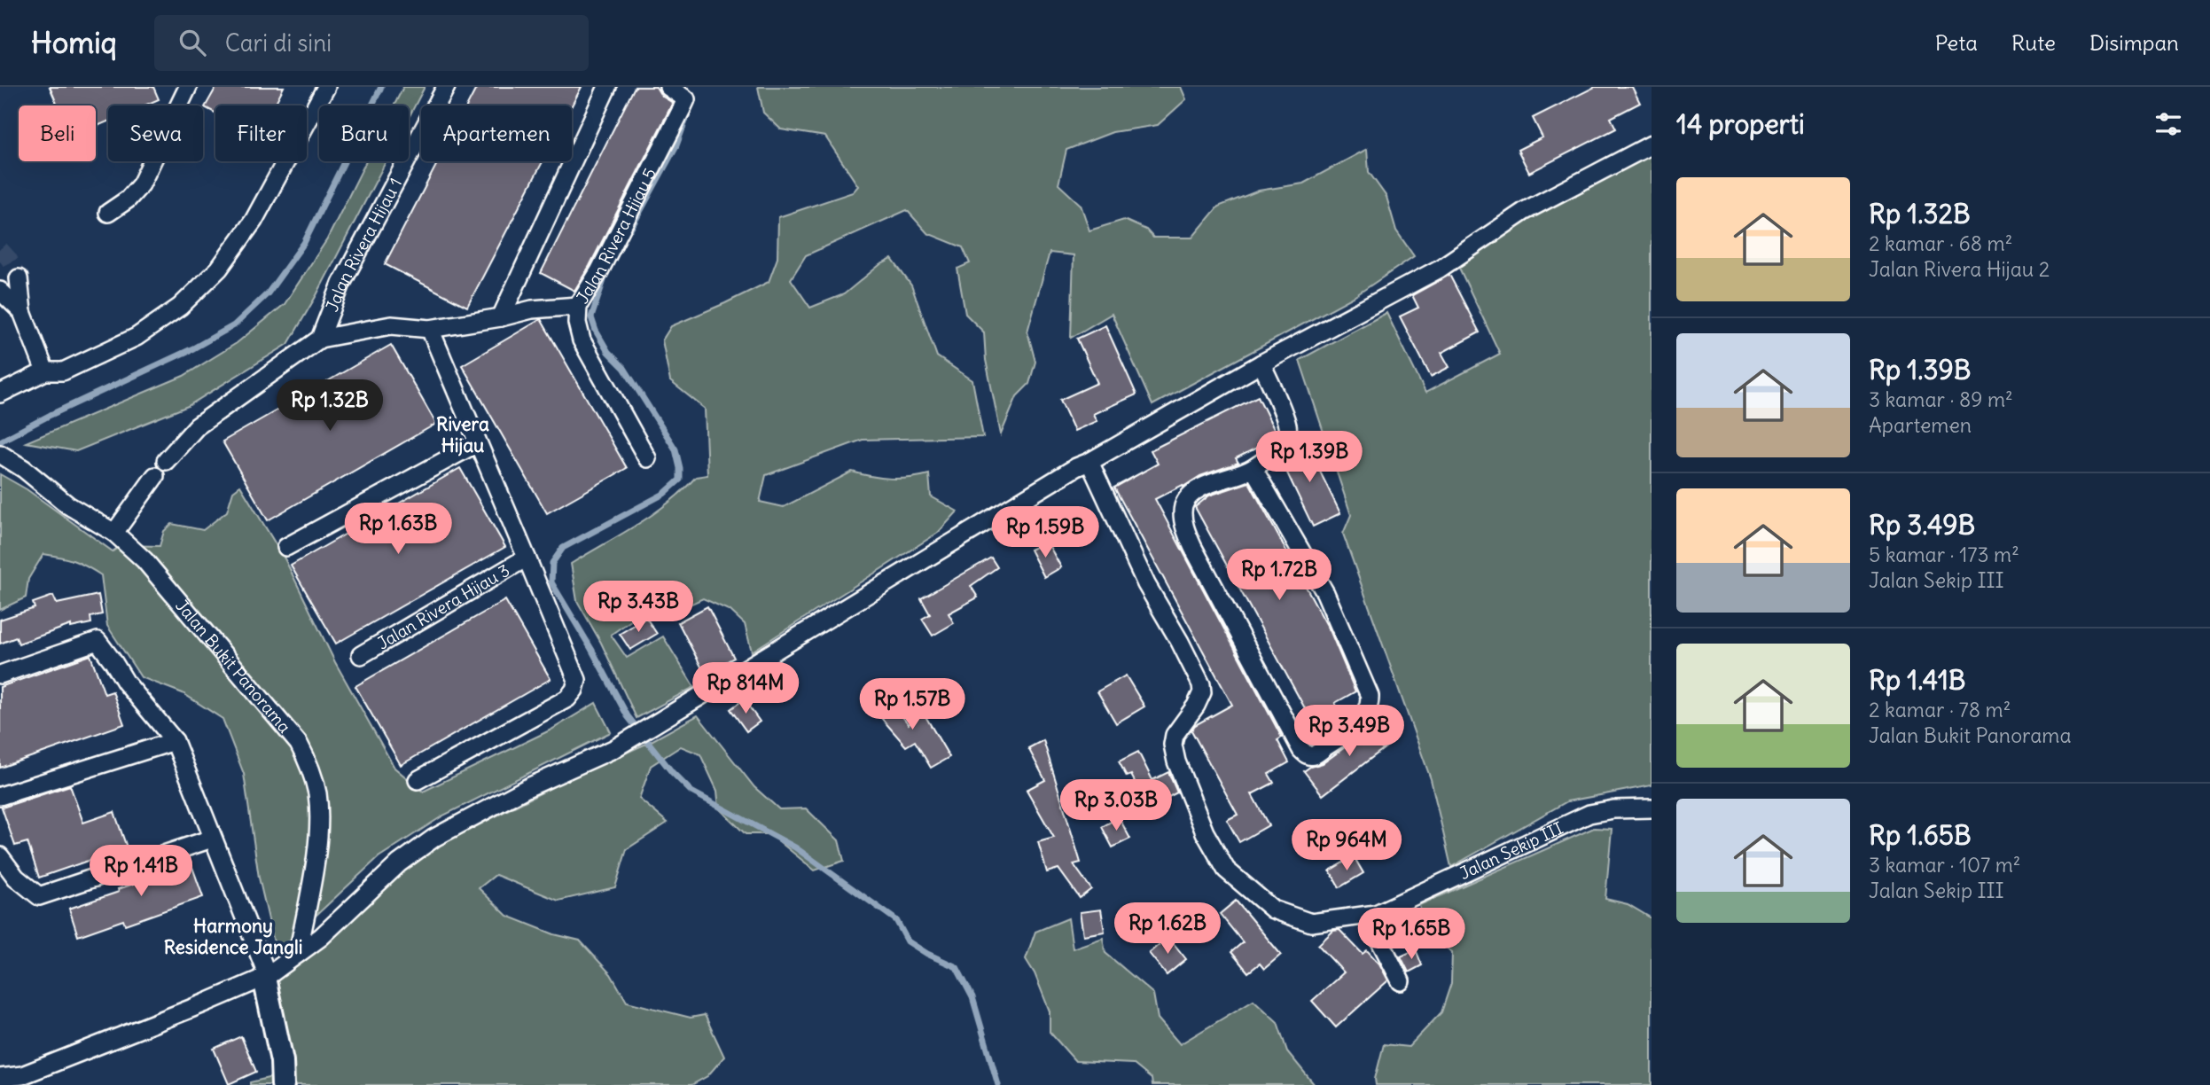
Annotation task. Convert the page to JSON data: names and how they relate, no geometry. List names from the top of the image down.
{
  "streets": {
    "street": [
      "Jalan Rivera Hijau 5",
      "Jalan Rivera Hijau 1",
      "Jalan Rivera Hijau 3",
      "Jalan Bukit Panorama",
      "Jalan Sekip III"
    ]
  },
  "crossings": [
    ["Jalan Rivera Hijau 5", "Jalan Rivera Hijau 1"]
  ],
  "districts": ["Rivera Hijau", "Harmony Residence Jangli"],
  "page": {
    "header": "Homiq",
    "search": "Cari di sini",
    "nav": ["Peta", "Rute", "Disimpan"],
    "heading": "14 properti",
    "chip": [
      "Beli",
      "Sewa",
      "Filter",
      "Baru",
      "Apartemen"
    ],
    "list": [
      {
        "name": "Rp 1.32B",
        "note": "2 kamar · 68 m² · Jalan Rivera Hijau 2"
      },
      {
        "name": "Rp 1.39B",
        "note": "3 kamar · 89 m² · Apartemen"
      },
      {
        "name": "Rp 3.49B",
        "note": "5 kamar · 173 m² · Jalan Sekip III"
      },
      {
        "name": "Rp 1.41B",
        "note": "2 kamar · 78 m² · Jalan Bukit Panorama"
      },
      {
        "name": "Rp 1.65B",
        "note": "3 kamar · 107 m² · Jalan Sekip III"
      }
    ],
    "price": [
      "Rp 1.32B",
      "Rp 1.39B",
      "Rp 1.63B",
      "Rp 1.59B",
      "Rp 1.72B",
      "Rp 3.43B",
      "Rp 814M",
      "Rp 1.57B",
      "Rp 3.49B",
      "Rp 3.03B",
      "Rp 964M",
      "Rp 1.41B",
      "Rp 1.62B",
      "Rp 1.65B"
    ]
  }
}
